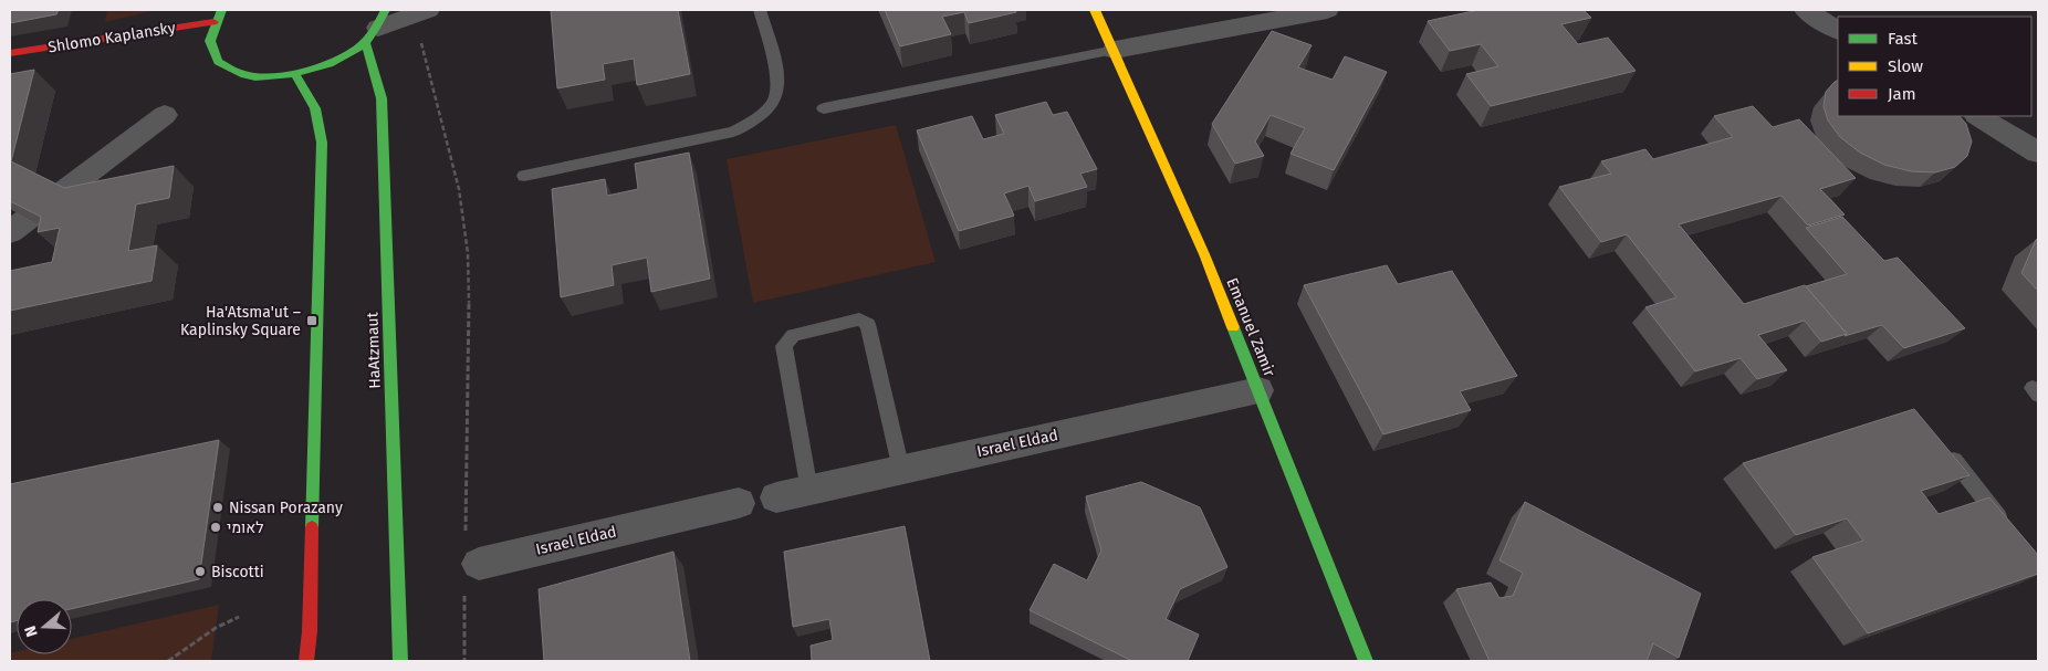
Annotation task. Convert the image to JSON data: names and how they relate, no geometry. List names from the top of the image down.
{
  "streets": {
    "main road": ["Shlomo Kaplansky", "Emanuel Zamir", "HaAtzmaut"],
    "street": ["Israel Eldad"]
  },
  "crossings": [
    ["Emanuel Zamir", "Israel Eldad"]
  ],
  "places": {
    "transit": ["Ha'Atsma'ut – Kaplinsky Square"],
    "other": ["Nissan Porazany", "לאומי", "Biscotti"]
  },
  "legend": ["Fast", "Slow", "Jam"],
  "north": "left"
}
